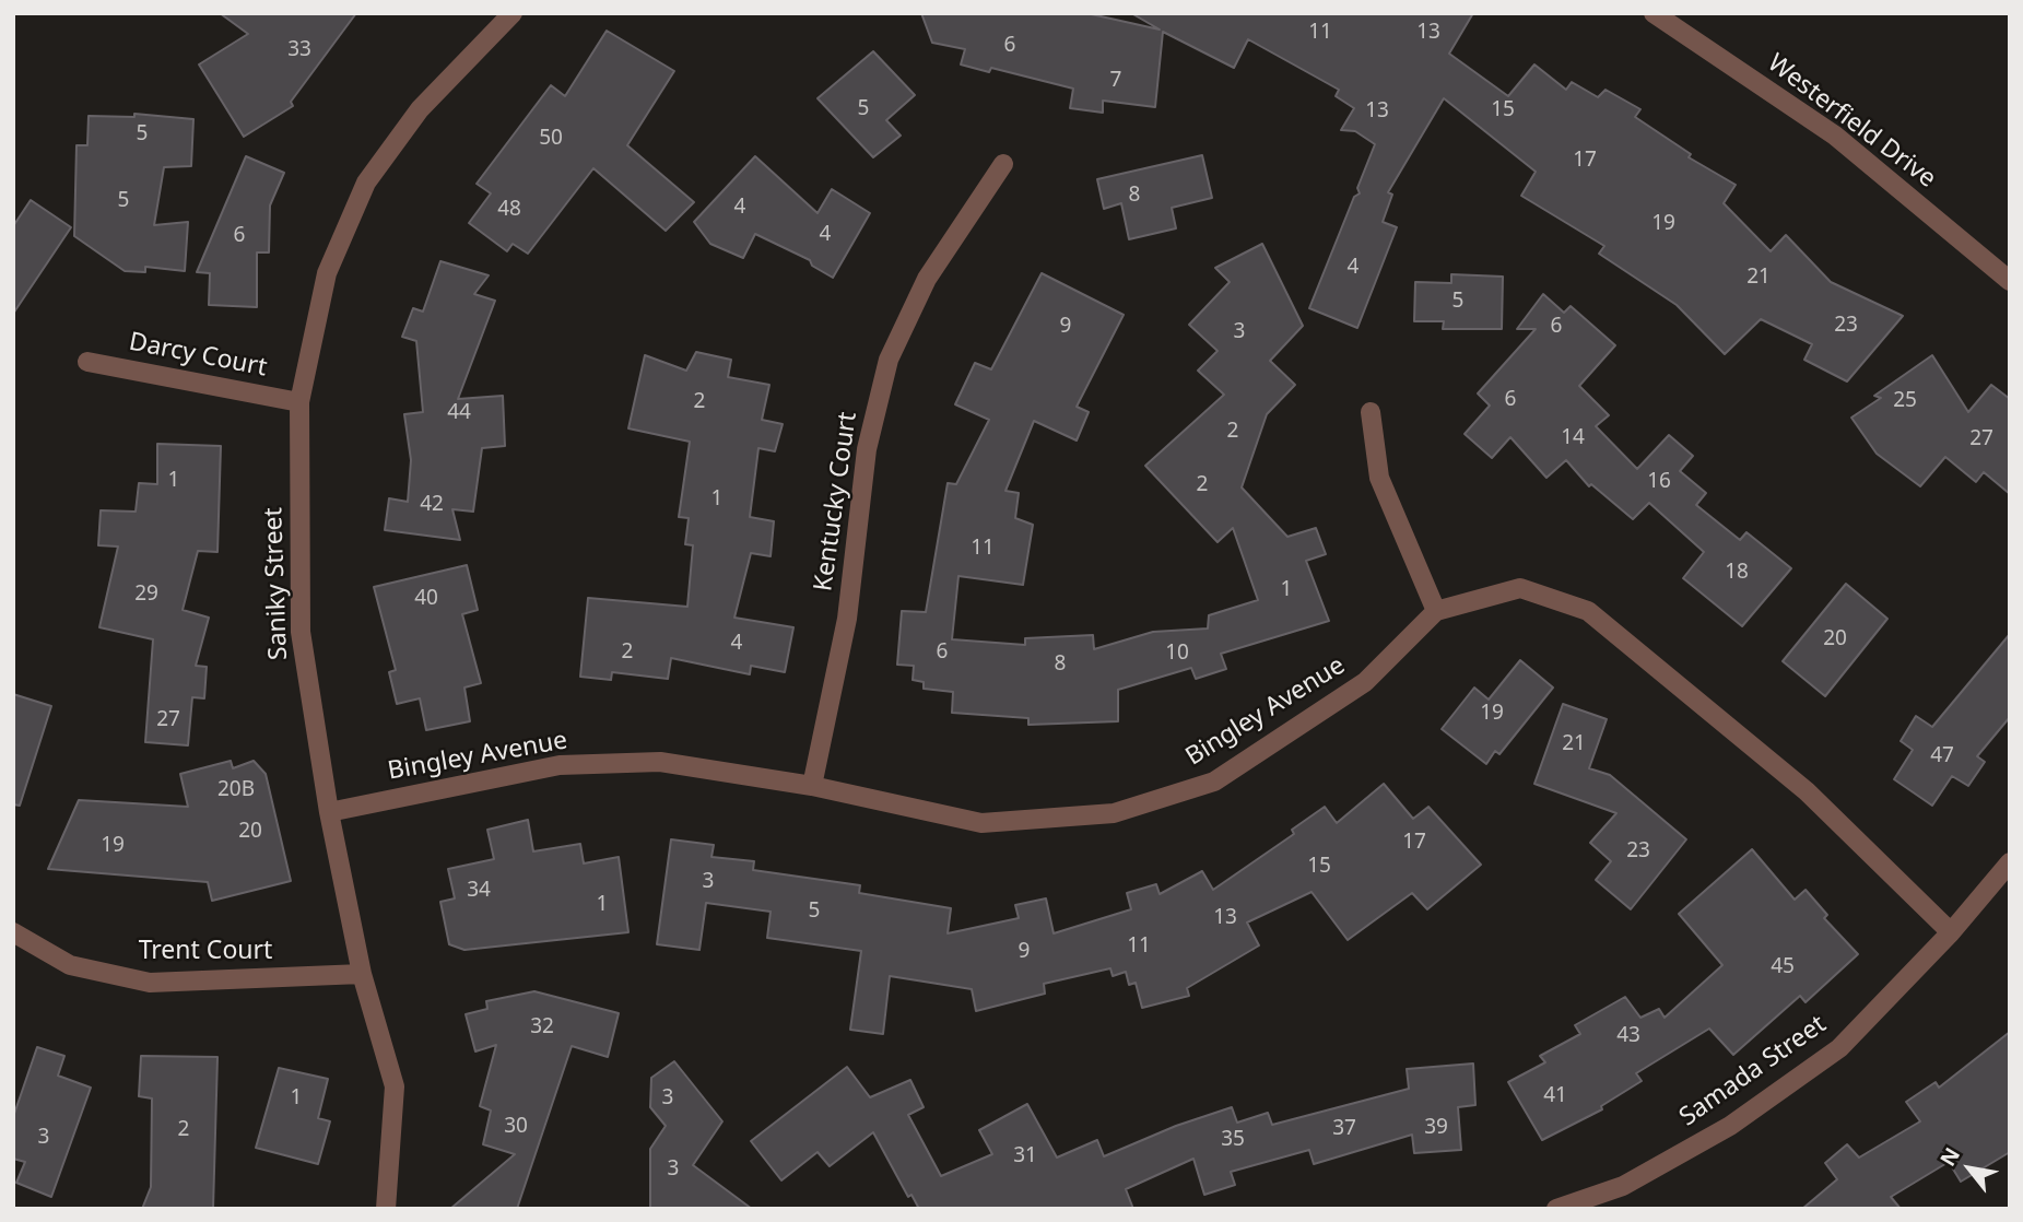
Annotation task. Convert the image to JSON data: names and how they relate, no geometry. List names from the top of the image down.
{
  "streets": {
    "street": [
      "Westerfield Drive",
      "Darcy Court",
      "Kentucky Court",
      "Saniky Street",
      "Bingley Avenue",
      "Trent Court",
      "Samada Street"
    ]
  },
  "crossings": [
    ["Darcy Court", "Saniky Street"],
    ["Kentucky Court", "Bingley Avenue"],
    ["Saniky Street", "Bingley Avenue"],
    ["Saniky Street", "Trent Court"],
    ["Bingley Avenue", "Samada Street"]
  ],
  "house_numbers": [
    "11",
    "13",
    "6",
    "33",
    "7",
    "5",
    "15",
    "13",
    "5",
    "50",
    "17",
    "8",
    "5",
    "4",
    "48",
    "19",
    "4",
    "6",
    "4",
    "21",
    "5",
    "23",
    "9",
    "6",
    "3",
    "6",
    "25",
    "2",
    "44",
    "2",
    "14",
    "27",
    "1",
    "16",
    "2",
    "1",
    "42",
    "11",
    "18",
    "1",
    "29",
    "40",
    "20",
    "4",
    "2",
    "6",
    "10",
    "8",
    "19",
    "27",
    "21",
    "47",
    "20B",
    "20",
    "17",
    "19",
    "23",
    "15",
    "3",
    "34",
    "1",
    "5",
    "13",
    "11",
    "9",
    "45",
    "32",
    "43",
    "41",
    "1",
    "3",
    "30",
    "39",
    "37",
    "2",
    "3",
    "35",
    "31",
    "3"
  ],
  "north": "top left"
}
